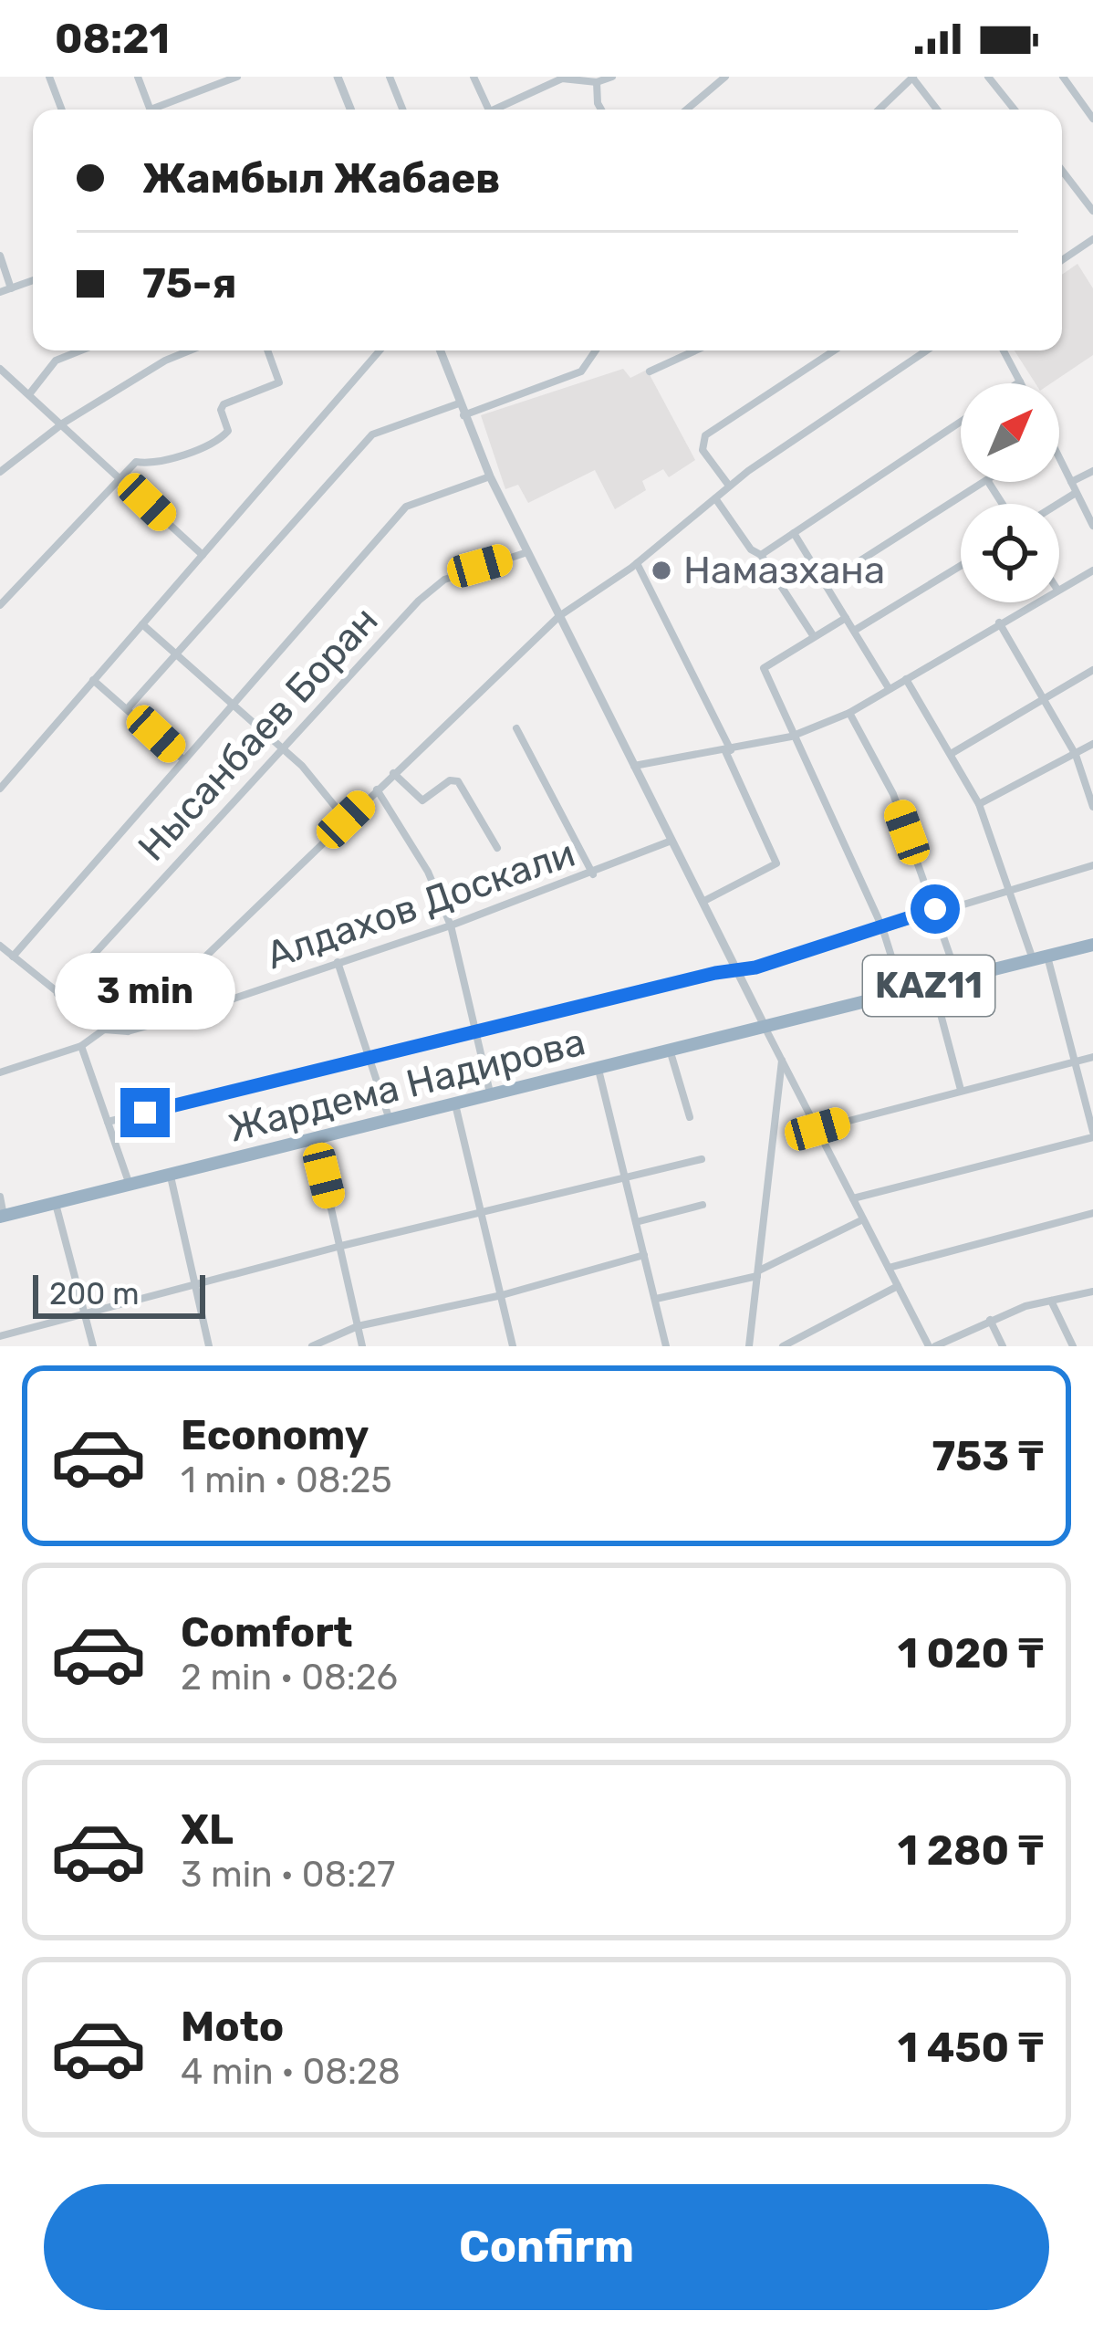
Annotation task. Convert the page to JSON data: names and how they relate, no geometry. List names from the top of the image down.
{
  "streets": {
    "highway": ["KAZ11", "Жардема Надирова"],
    "street": ["Нысанбаев Боран", "Алдахов Доскали"]
  },
  "crossings": [
    ["KAZ11", "Жардема Надирова"]
  ],
  "places": ["Намазхана"],
  "scale_bar": "200 m",
  "north": "top right",
  "page": {
    "status": "08:21",
    "banner": ["Жамбыл Жабаев", "75-я"],
    "bubble": "3 min",
    "scale": "200 m",
    "list": [
      {
        "name": "Economy",
        "note": "1 min · 08:25",
        "value": "753 ₸"
      },
      {
        "name": "Comfort",
        "note": "2 min · 08:26",
        "value": "1 020 ₸"
      },
      {
        "name": "XL",
        "note": "3 min · 08:27",
        "value": "1 280 ₸"
      },
      {
        "name": "Moto",
        "note": "4 min · 08:28",
        "value": "1 450 ₸"
      }
    ],
    "buttons": "Confirm"
  }
}
